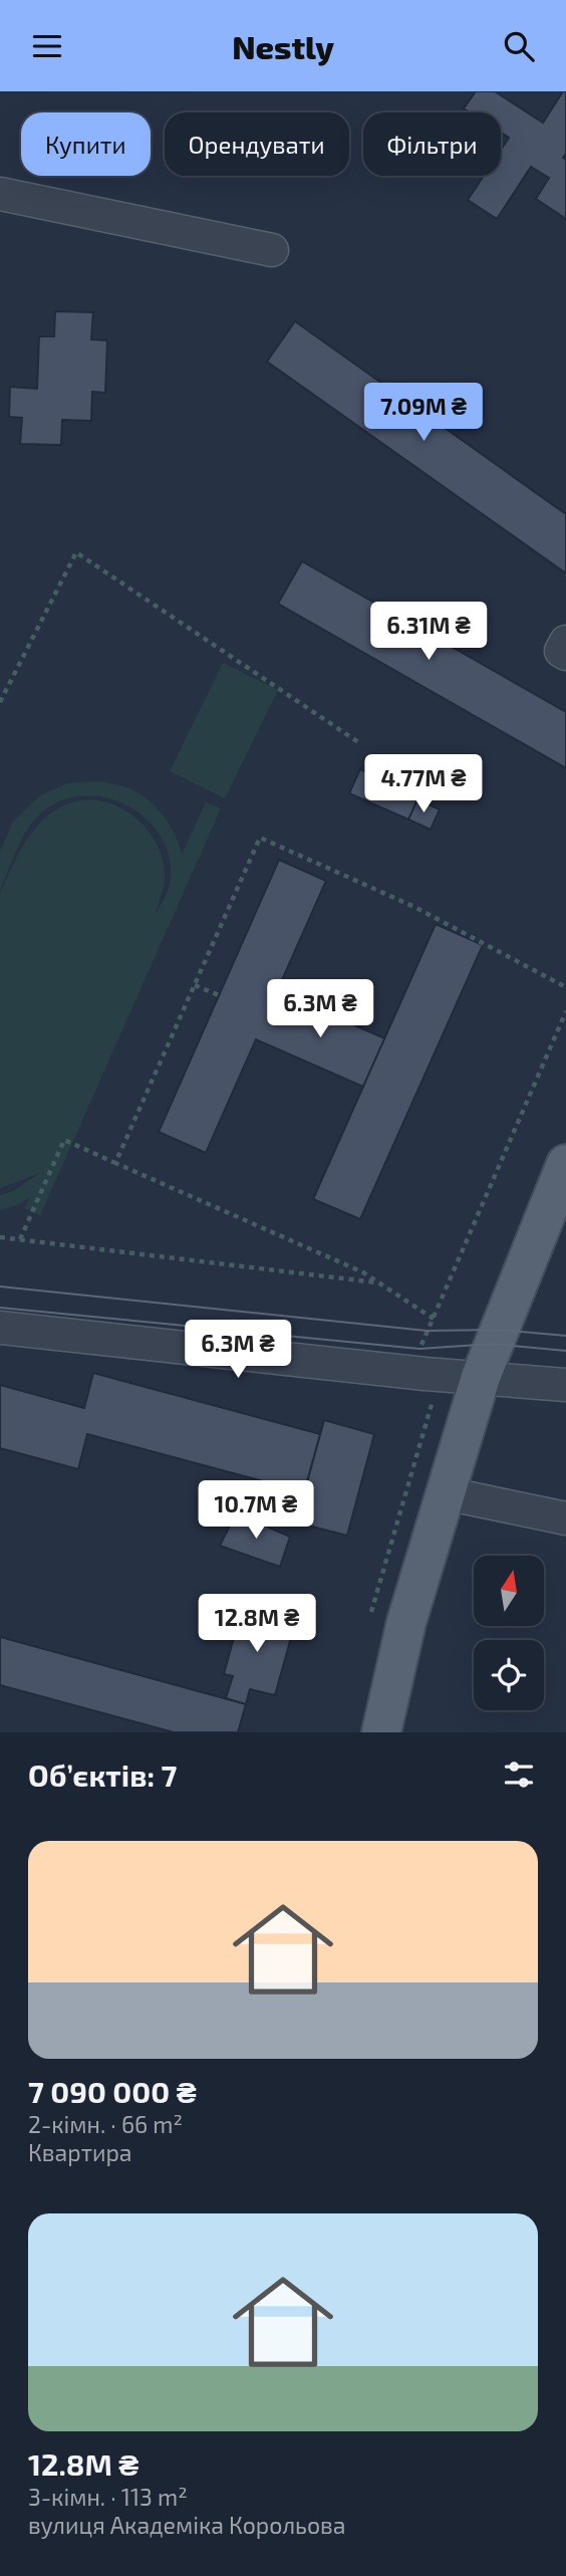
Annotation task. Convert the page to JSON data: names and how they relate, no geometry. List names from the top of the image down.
{
  "north": "top",
  "page": {
    "header": "Nestly",
    "chip": ["Купити", "Орендувати", "Фільтри"],
    "price": [
      "7.09M ₴",
      "6.31M ₴",
      "4.77M ₴",
      "6.3M ₴",
      "6.3M ₴",
      "10.7M ₴",
      "12.8M ₴"
    ],
    "heading": "Об’єктів: 7",
    "list": [
      {
        "name": "7 090 000 ₴",
        "note": "2-кімн. · 66 m² · Квартира"
      },
      {
        "name": "12.8M ₴",
        "note": "3-кімн. · 113 m² · вулиця Академіка Корольова"
      }
    ]
  }
}
